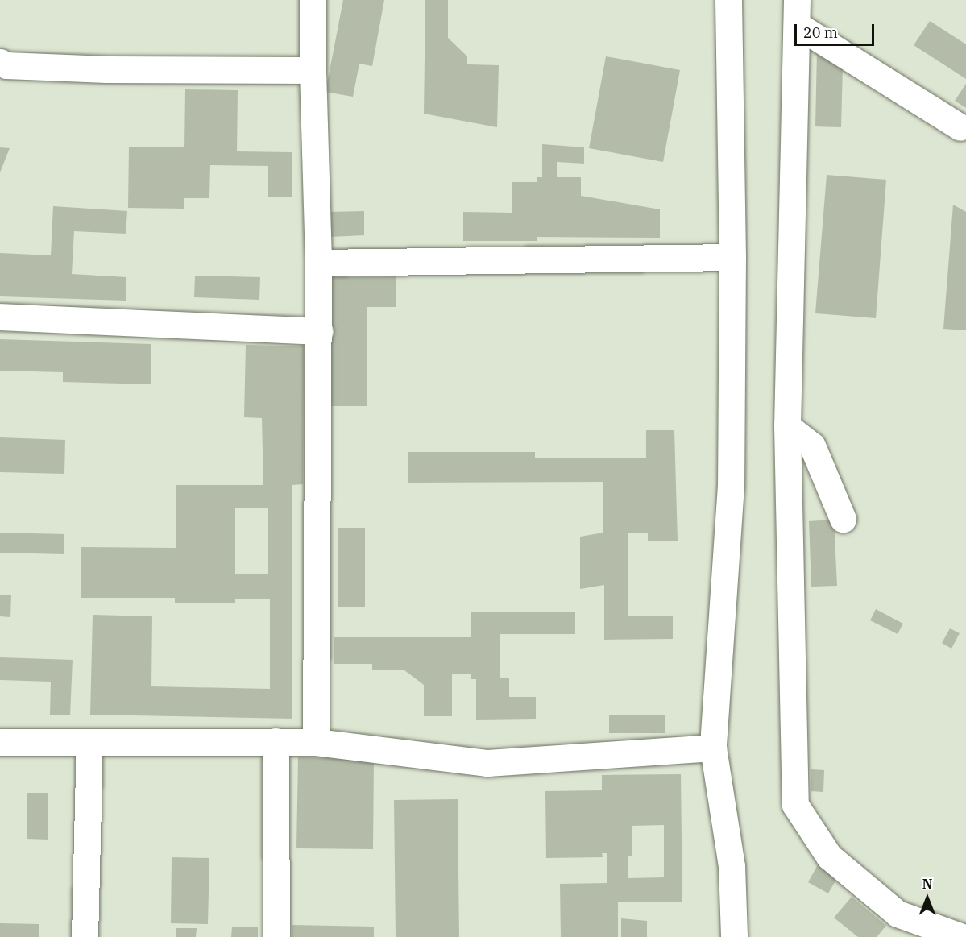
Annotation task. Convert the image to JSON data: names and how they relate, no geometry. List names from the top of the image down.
{
  "scale_bar": "20 m",
  "north": "top"
}
